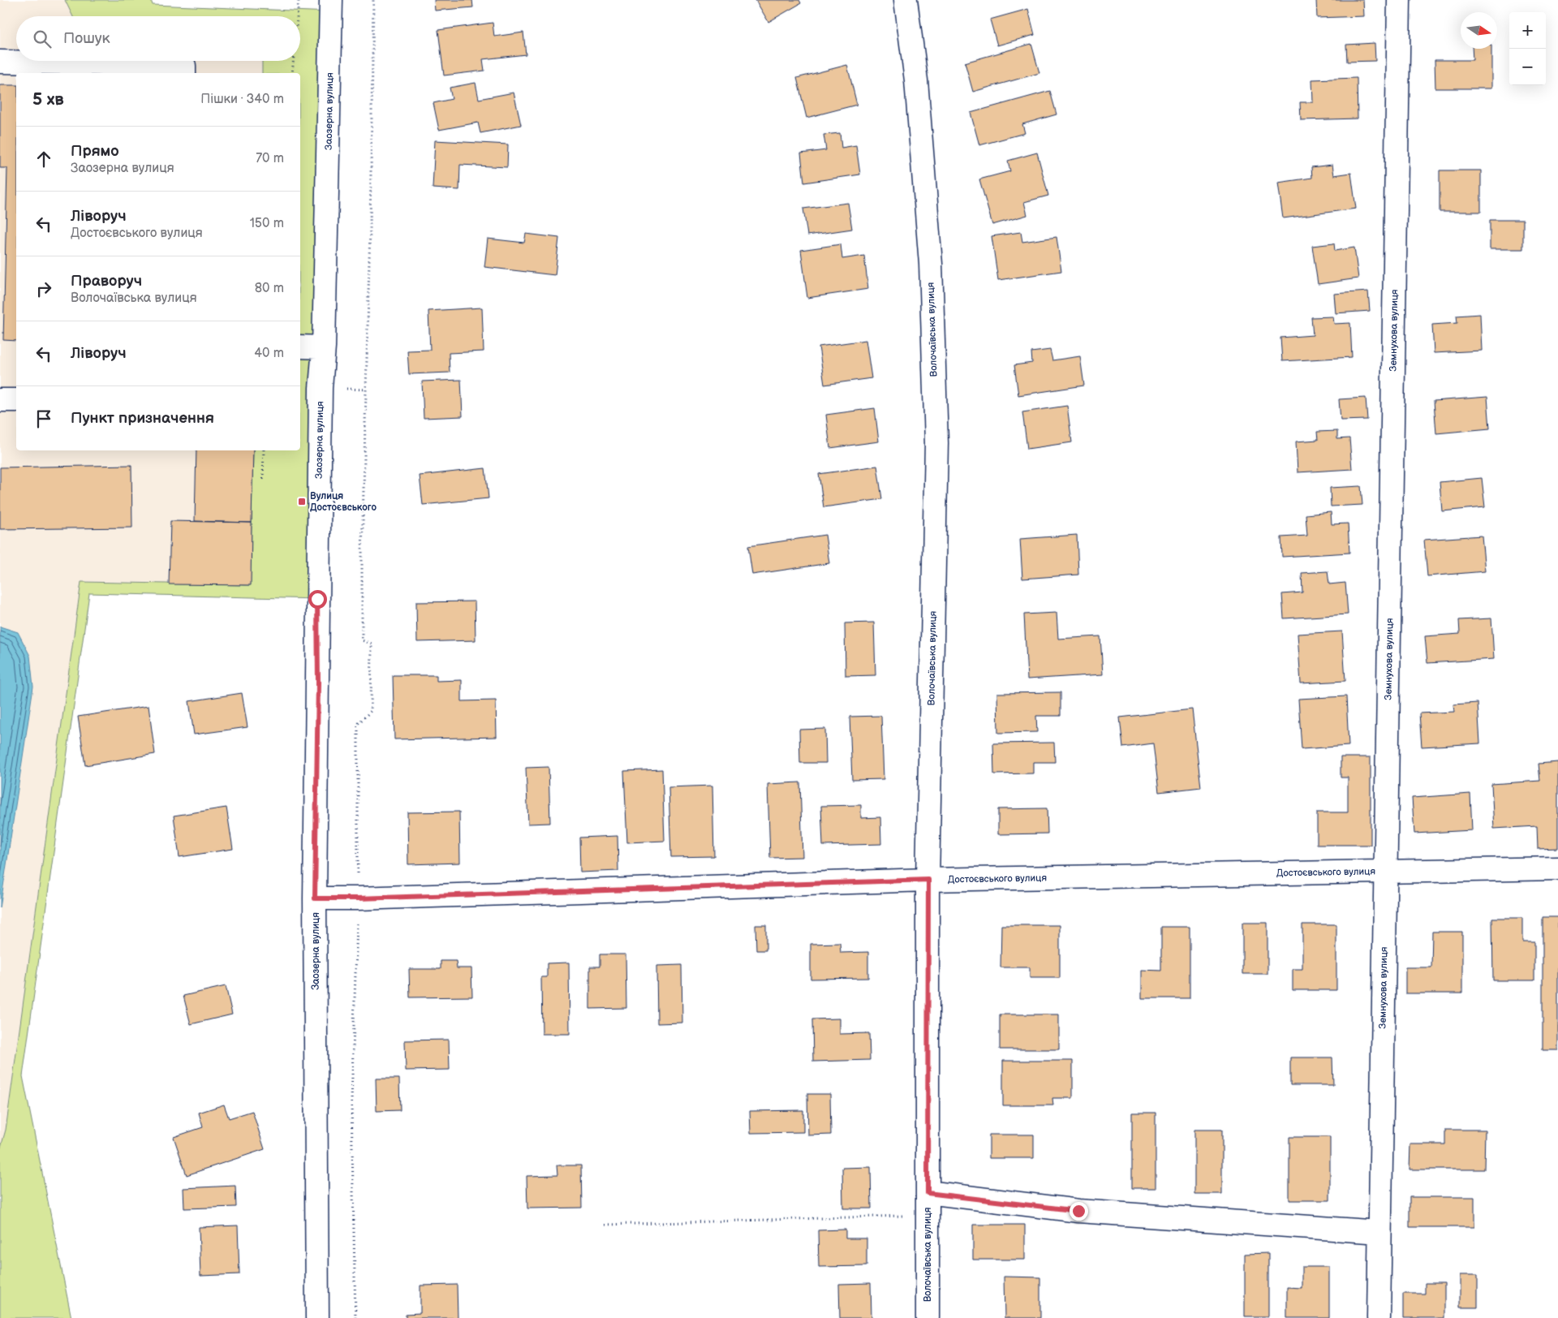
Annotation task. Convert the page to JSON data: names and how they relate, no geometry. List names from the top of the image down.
{
  "streets": {
    "street": [
      "Заозерна вулиця",
      "Волочаївська вулиця",
      "Земнухова вулиця",
      "Достоєвського вулиця"
    ]
  },
  "crossings": [
    ["Заозерна вулиця", "Достоєвського вулиця"],
    ["Волочаївська вулиця", "Достоєвського вулиця"],
    ["Земнухова вулиця", "Достоєвського вулиця"]
  ],
  "places": {
    "transit": ["Вулиця Достоєвського"]
  },
  "north": "right",
  "page": {
    "map_buttons": ["+", "−"],
    "search": "Пошук",
    "heading": ["5 хв", "Пішки · 340 m"],
    "list": [
      ["Прямо", "Заозерна вулиця", "70 m"],
      ["Ліворуч", "Достоєвського вулиця", "150 m"],
      ["Праворуч", "Волочаївська вулиця", "80 m"],
      ["Ліворуч", "40 m"],
      "Пункт призначення"
    ]
  }
}
